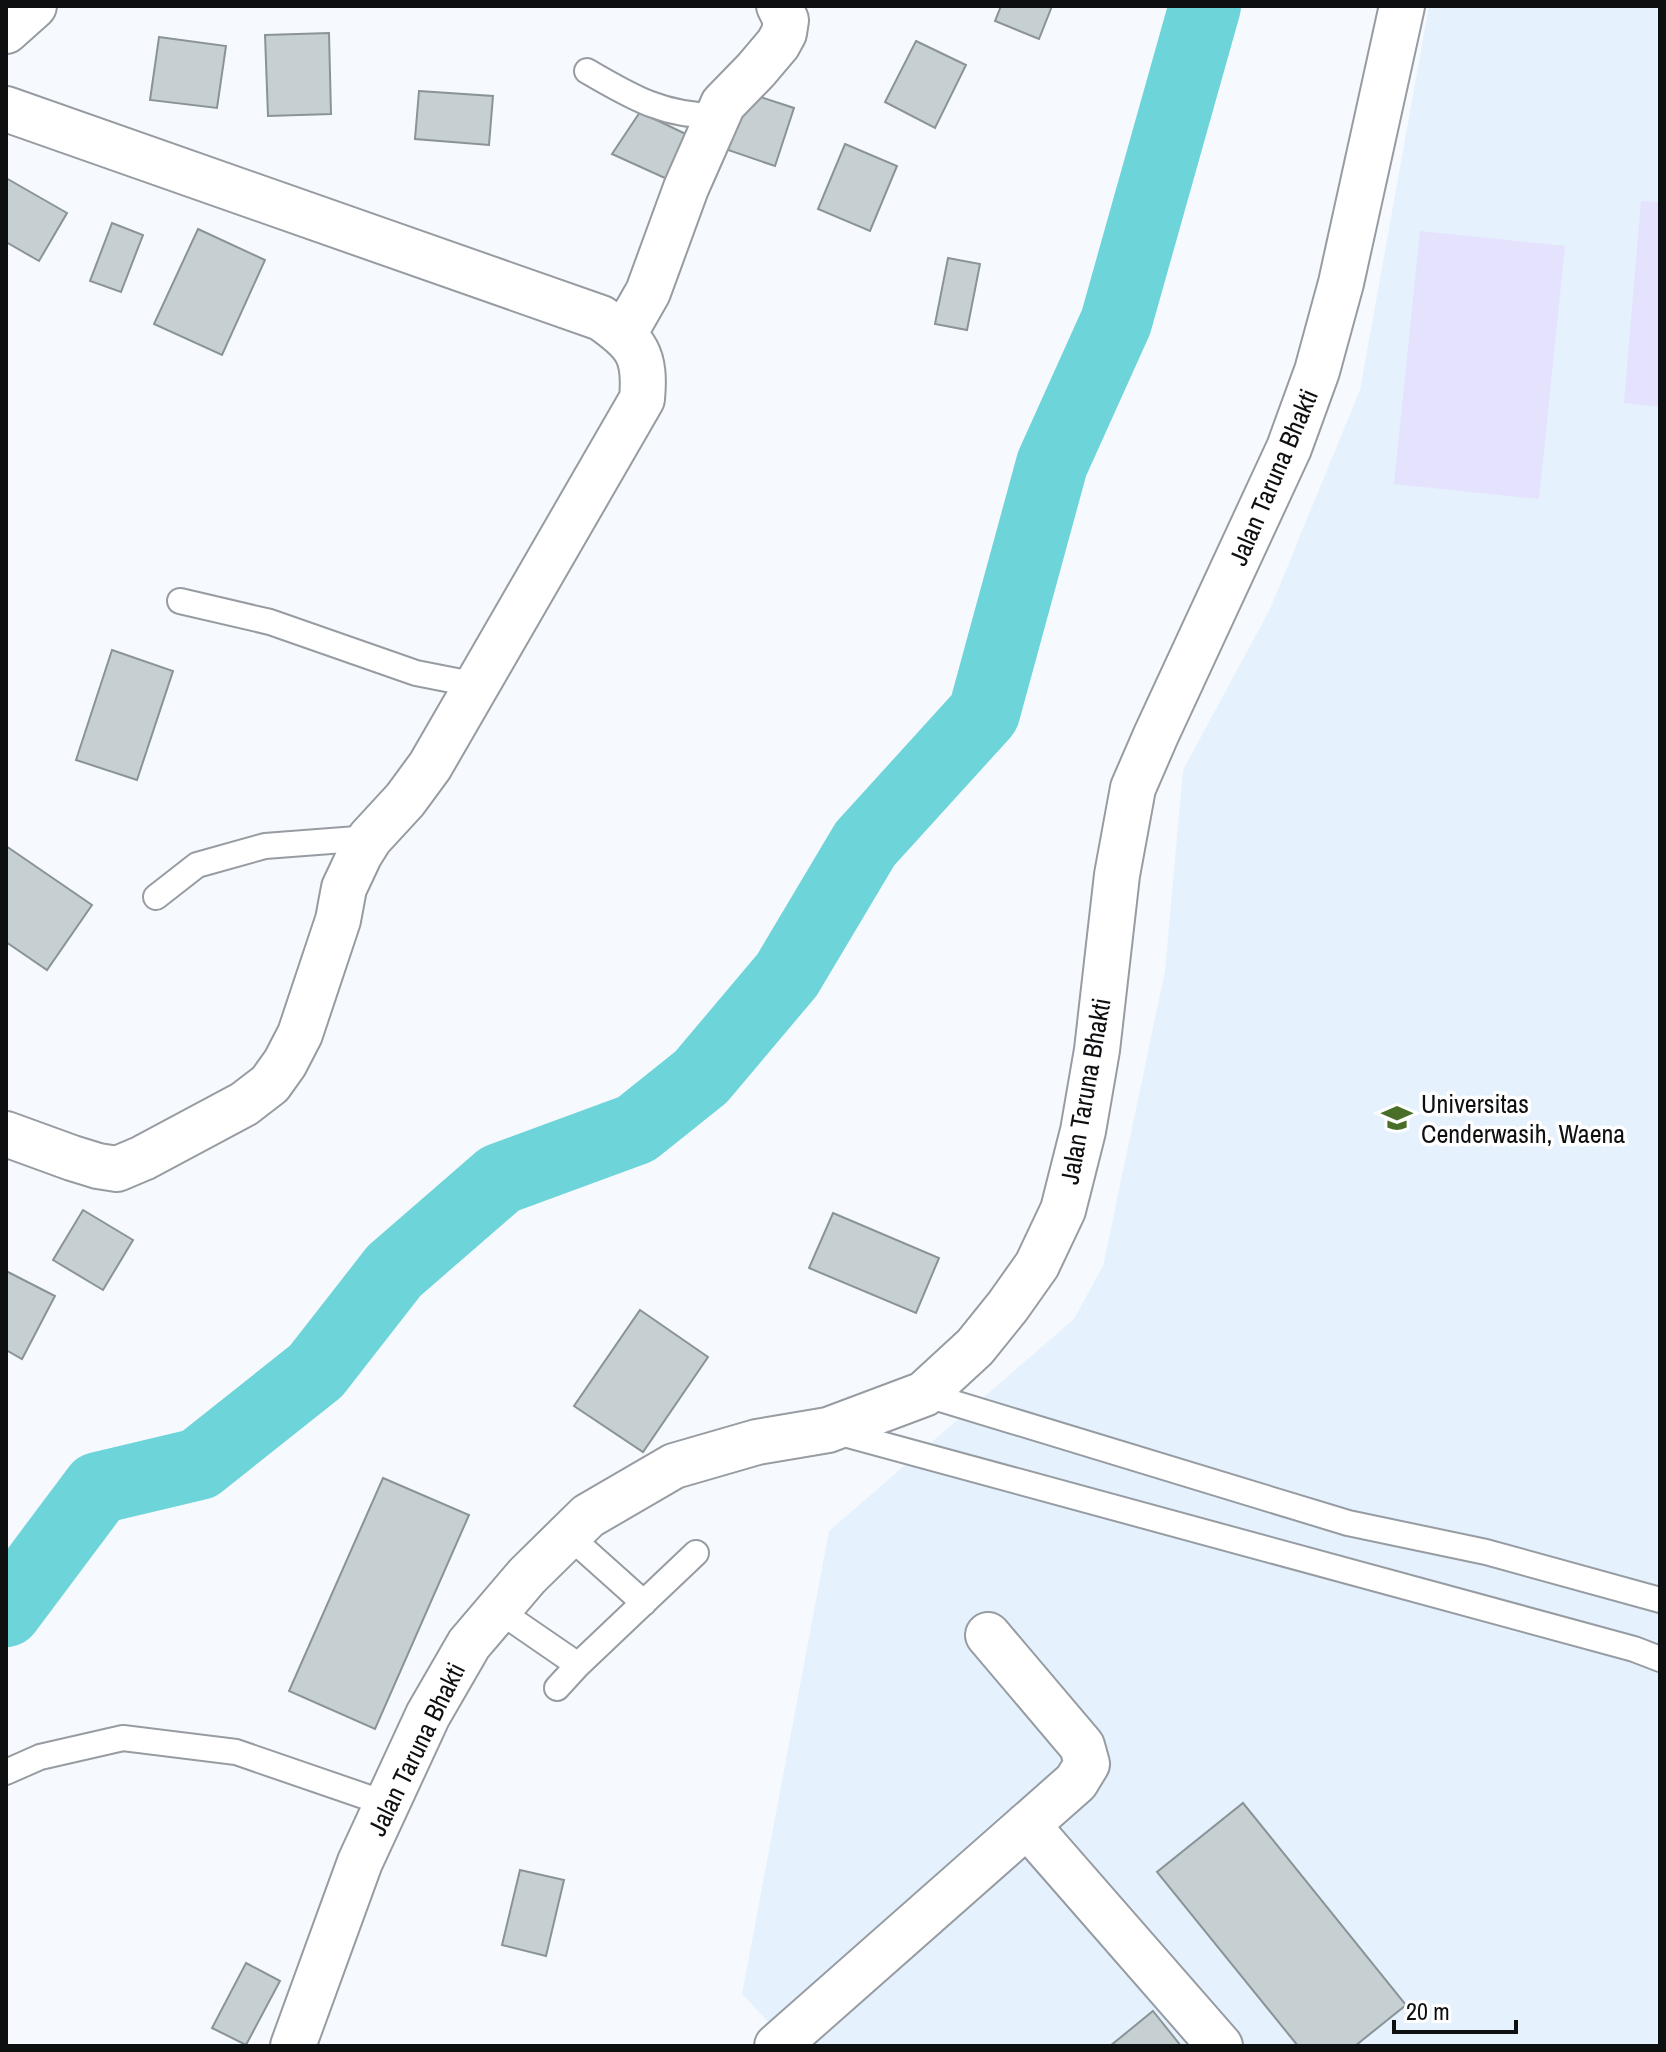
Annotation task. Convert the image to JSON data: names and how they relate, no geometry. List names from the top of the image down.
{
  "streets": {
    "street": ["Jalan Taruna Bhakti"]
  },
  "places": {
    "school or university": ["Universitas Cenderwasih, Waena"]
  },
  "scale_bar": "20 m"
}
